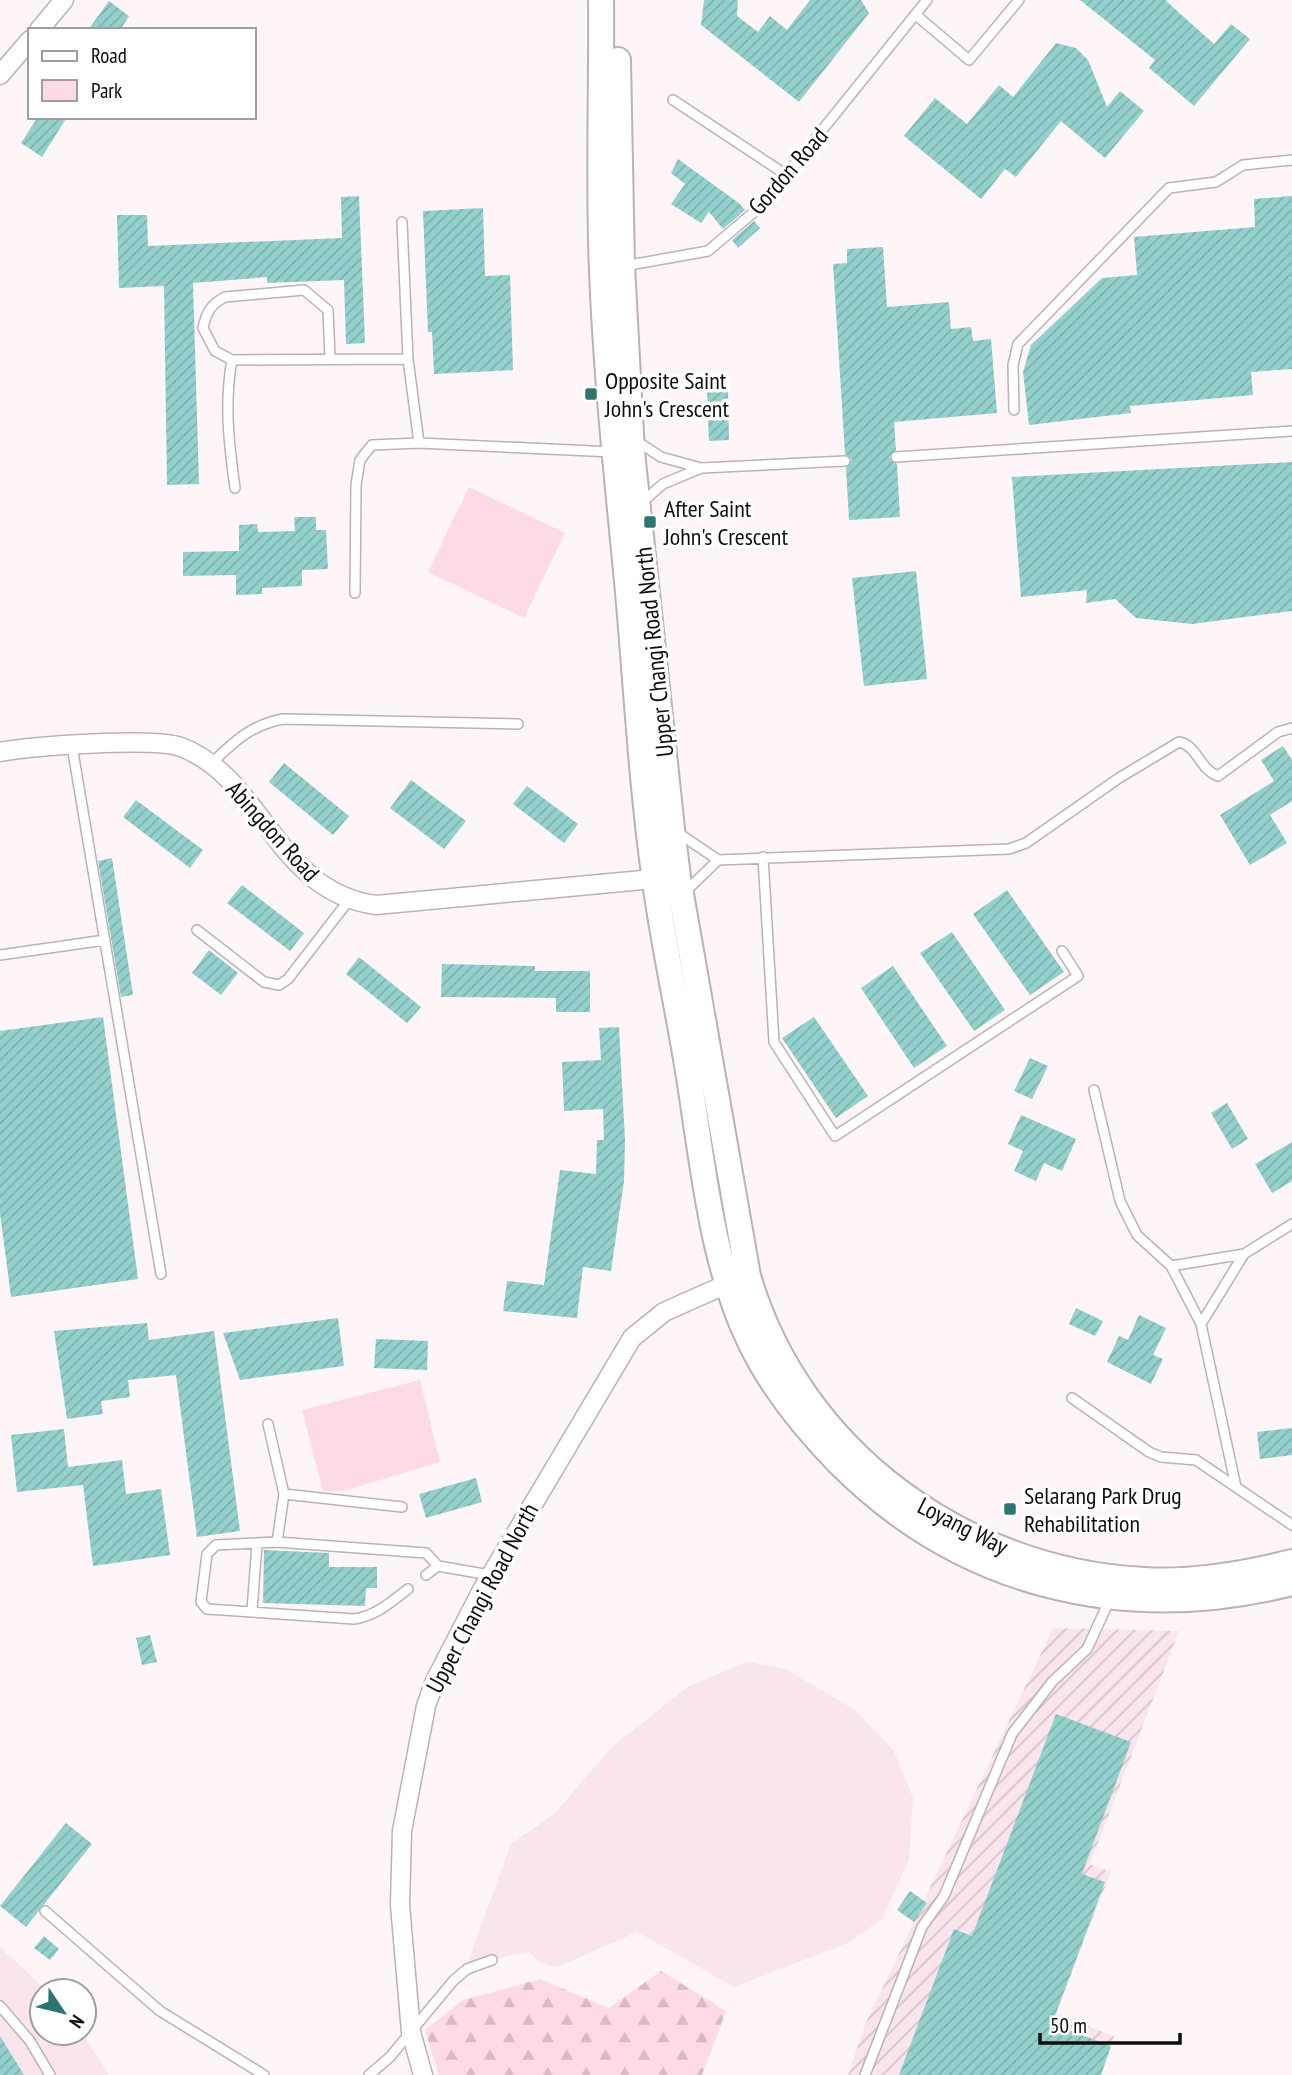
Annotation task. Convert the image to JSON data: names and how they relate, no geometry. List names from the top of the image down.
{
  "streets": {
    "street": ["Upper Changi Road North", "Abingdon Road", "Loyang Way"],
    "lane": ["Gordon Road"]
  },
  "crossings": [
    ["Gordon Road", "Upper Changi Road North"],
    ["Upper Changi Road North", "Abingdon Road"],
    ["Upper Changi Road North", "Loyang Way"]
  ],
  "places": {
    "transit": ["Opposite Saint John's Crescent", "After Saint John's Crescent", "Selarang Park Drug Rehabilitation"]
  },
  "legend": ["Road", "Park"],
  "scale_bar": "50 m",
  "north": "bottom right"
}
